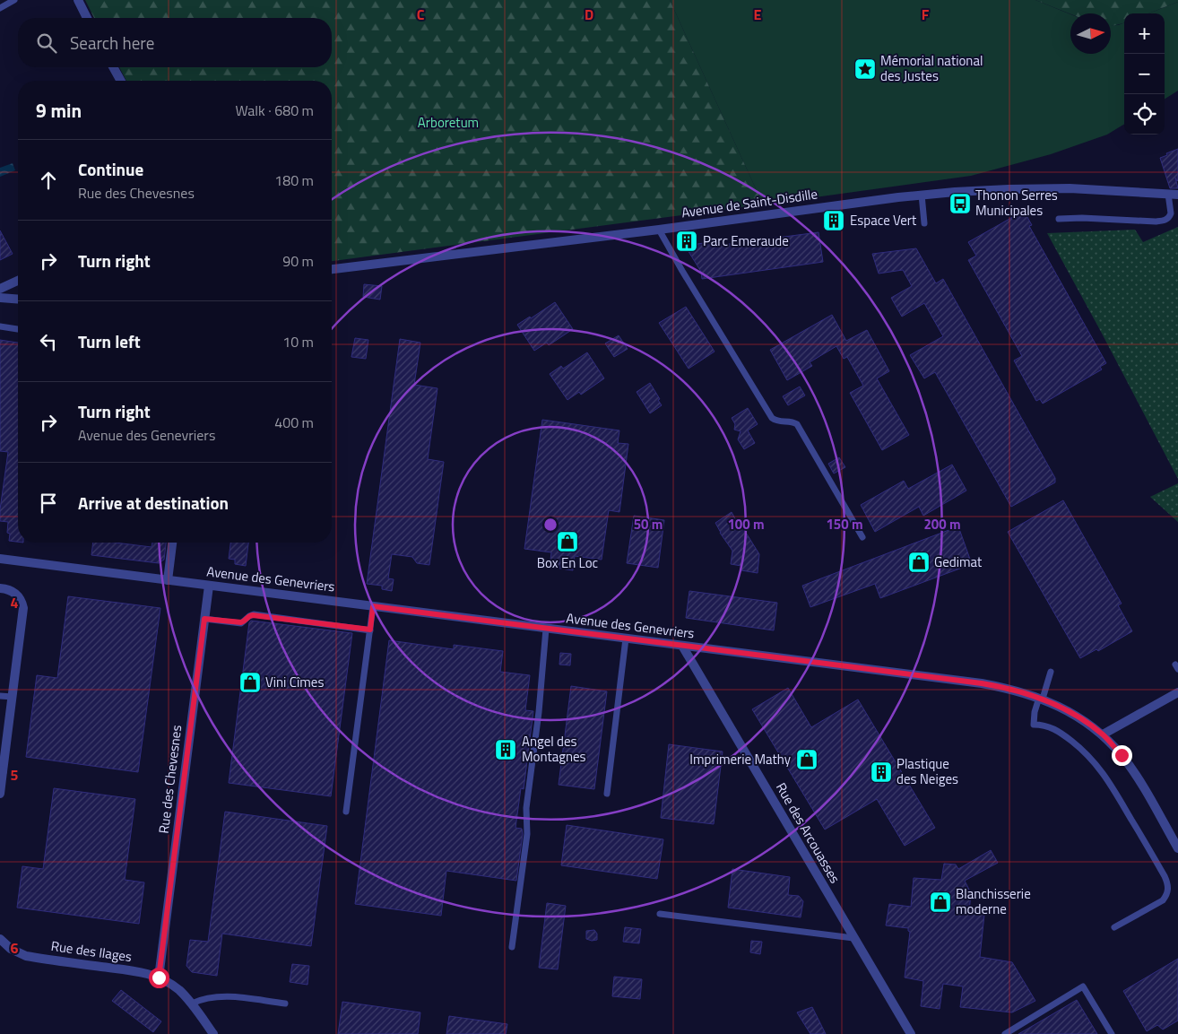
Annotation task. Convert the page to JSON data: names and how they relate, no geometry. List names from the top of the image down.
{
  "streets": {
    "street": [
      "Avenue de Saint-Disdille",
      "Avenue des Genevriers",
      "Rue des Chevesnes",
      "Rue des Arcouasses",
      "Rue des Ilages"
    ]
  },
  "crossings": [
    ["Avenue des Genevriers", "Rue des Chevesnes"],
    ["Avenue des Genevriers", "Rue des Arcouasses"],
    ["Rue des Chevesnes", "Rue des Ilages"]
  ],
  "parks": ["Arboretum"],
  "places": {
    "place": ["Mémorial national des Justes"],
    "bus stop": ["Thonon Serres Municipales"],
    "building": [
      "Espace Vert",
      "Parc Emeraude",
      "Angel des Montagnes",
      "Plastique des Neiges"
    ],
    "shop": [
      "Box En Loc",
      "Gedimat",
      "Vini Cîmes",
      "Imprimerie Mathy",
      "Blanchisserie moderne"
    ]
  },
  "north": "right",
  "page": {
    "map_buttons": ["+", "−"],
    "search": "Search here",
    "heading": ["9 min", "Walk · 680 m"],
    "list": [
      ["Continue", "Rue des Chevesnes", "180 m"],
      ["Turn right", "90 m"],
      ["Turn left", "10 m"],
      ["Turn right", "Avenue des Genevriers", "400 m"],
      "Arrive at destination"
    ]
  },
  "grid": {
    "columns": [
      "C",
      "D",
      "E",
      "F"
    ],
    "rows": ["4", "5", "6"]
  },
  "rings": [
    "50 m",
    "100 m",
    "150 m",
    "200 m"
  ]
}
